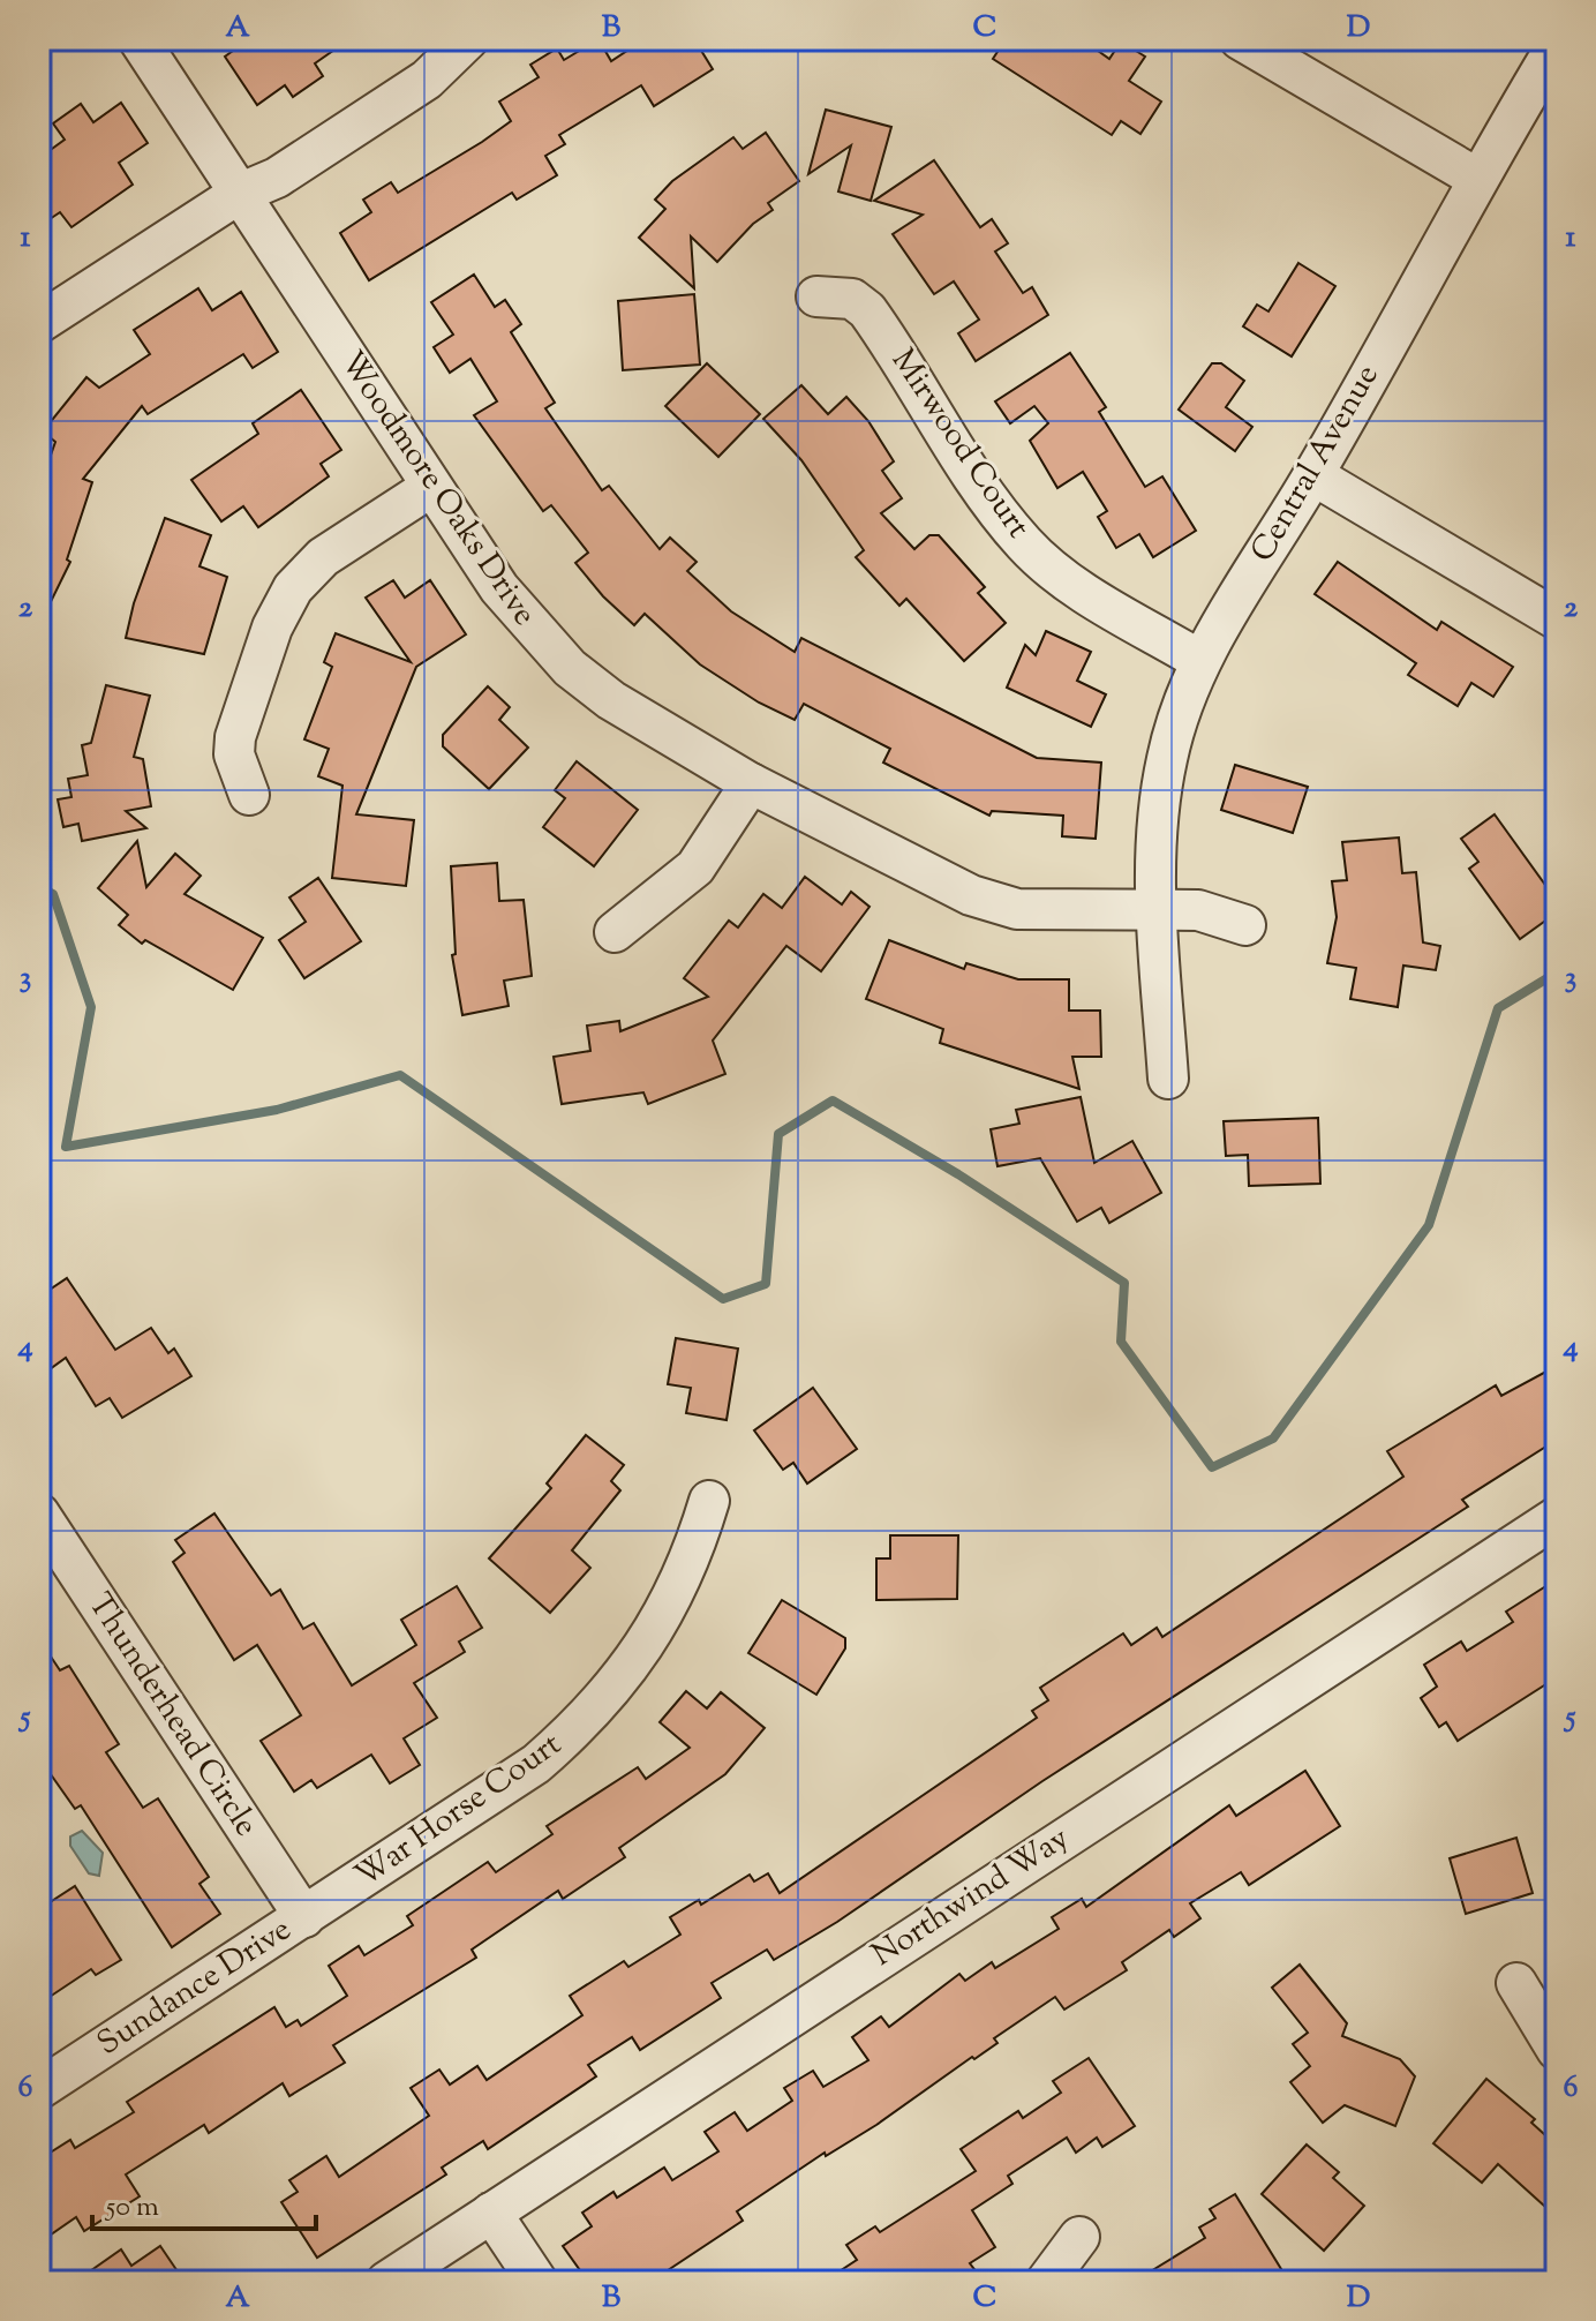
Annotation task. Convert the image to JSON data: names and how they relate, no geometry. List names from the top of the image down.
{
  "streets": {
    "street": [
      "Mirwood Court",
      "Central Avenue",
      "Woodmore Oaks Drive",
      "Thunderhead Circle",
      "War Horse Court",
      "Northwind Way",
      "Sundance Drive"
    ]
  },
  "crossings": [
    ["Mirwood Court", "Central Avenue"],
    ["Central Avenue", "Woodmore Oaks Drive"],
    ["Thunderhead Circle", "War Horse Court"],
    ["Thunderhead Circle", "Sundance Drive"],
    ["War Horse Court", "Sundance Drive"]
  ],
  "scale_bar": "50 m",
  "grid": {
    "columns": [
      "A",
      "B",
      "C",
      "D"
    ],
    "rows": [
      "1",
      "2",
      "3",
      "4",
      "5",
      "6"
    ]
  }
}
